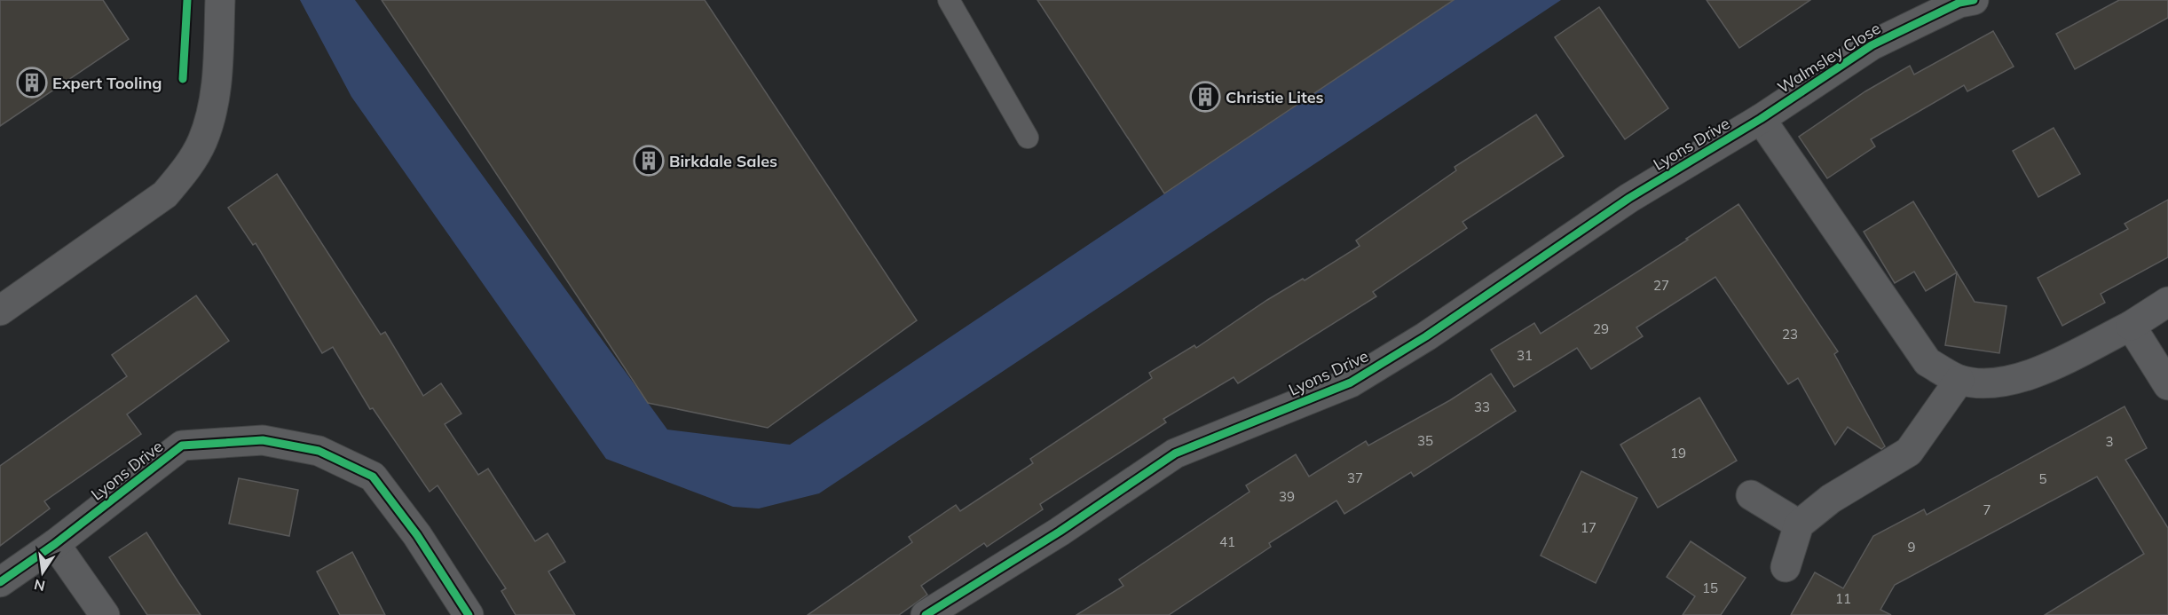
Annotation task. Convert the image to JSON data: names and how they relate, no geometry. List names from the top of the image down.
{
  "streets": {
    "street": ["Walmsley Close", "Lyons Drive"]
  },
  "crossings": [
    ["Walmsley Close", "Lyons Drive"]
  ],
  "places": {
    "building": ["Expert Tooling", "Christie Lites", "Birkdale Sales"]
  },
  "house_numbers": [
    "27",
    "29",
    "23",
    "31",
    "33",
    "35",
    "3",
    "19",
    "37",
    "5",
    "39",
    "7",
    "17",
    "41",
    "9",
    "15",
    "11"
  ],
  "north": "bottom"
}
